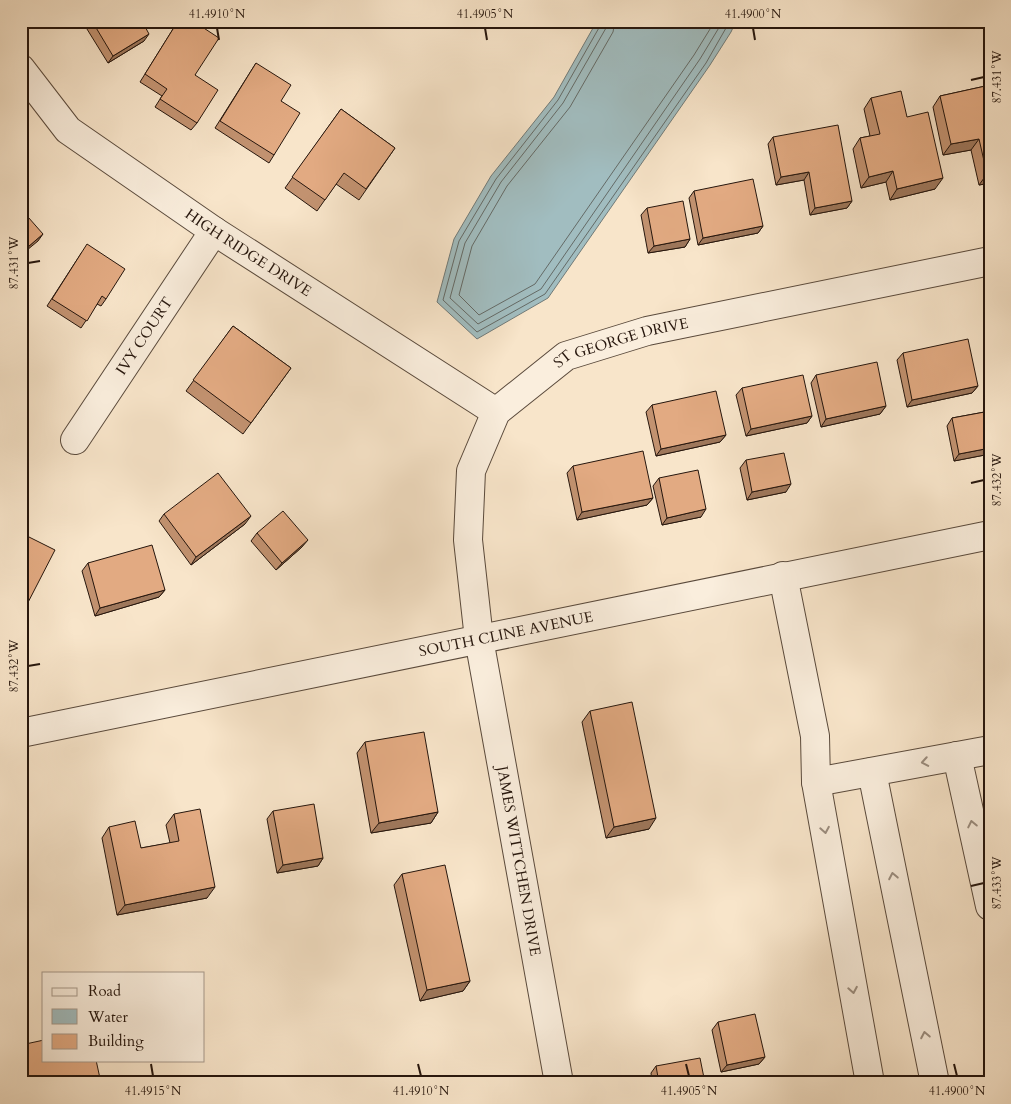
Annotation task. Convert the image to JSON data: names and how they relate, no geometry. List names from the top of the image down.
{
  "streets": {
    "street": [
      "HIGH RIDGE DRIVE",
      "IVY COURT",
      "ST GEORGE DRIVE",
      "SOUTH CLINE AVENUE",
      "JAMES WITTCHEN DRIVE"
    ]
  },
  "crossings": [
    ["HIGH RIDGE DRIVE", "IVY COURT"],
    ["HIGH RIDGE DRIVE", "ST GEORGE DRIVE"],
    ["ST GEORGE DRIVE", "SOUTH CLINE AVENUE"],
    ["ST GEORGE DRIVE", "JAMES WITTCHEN DRIVE"],
    ["SOUTH CLINE AVENUE", "JAMES WITTCHEN DRIVE"]
  ],
  "legend": ["Road", "Water", "Building"],
  "coordinates": [
    "41.4910°N",
    "41.4905°N",
    "41.4900°N",
    "87.431°W",
    "87.432°W",
    "87.433°W",
    "41.4915°N"
  ]
}
